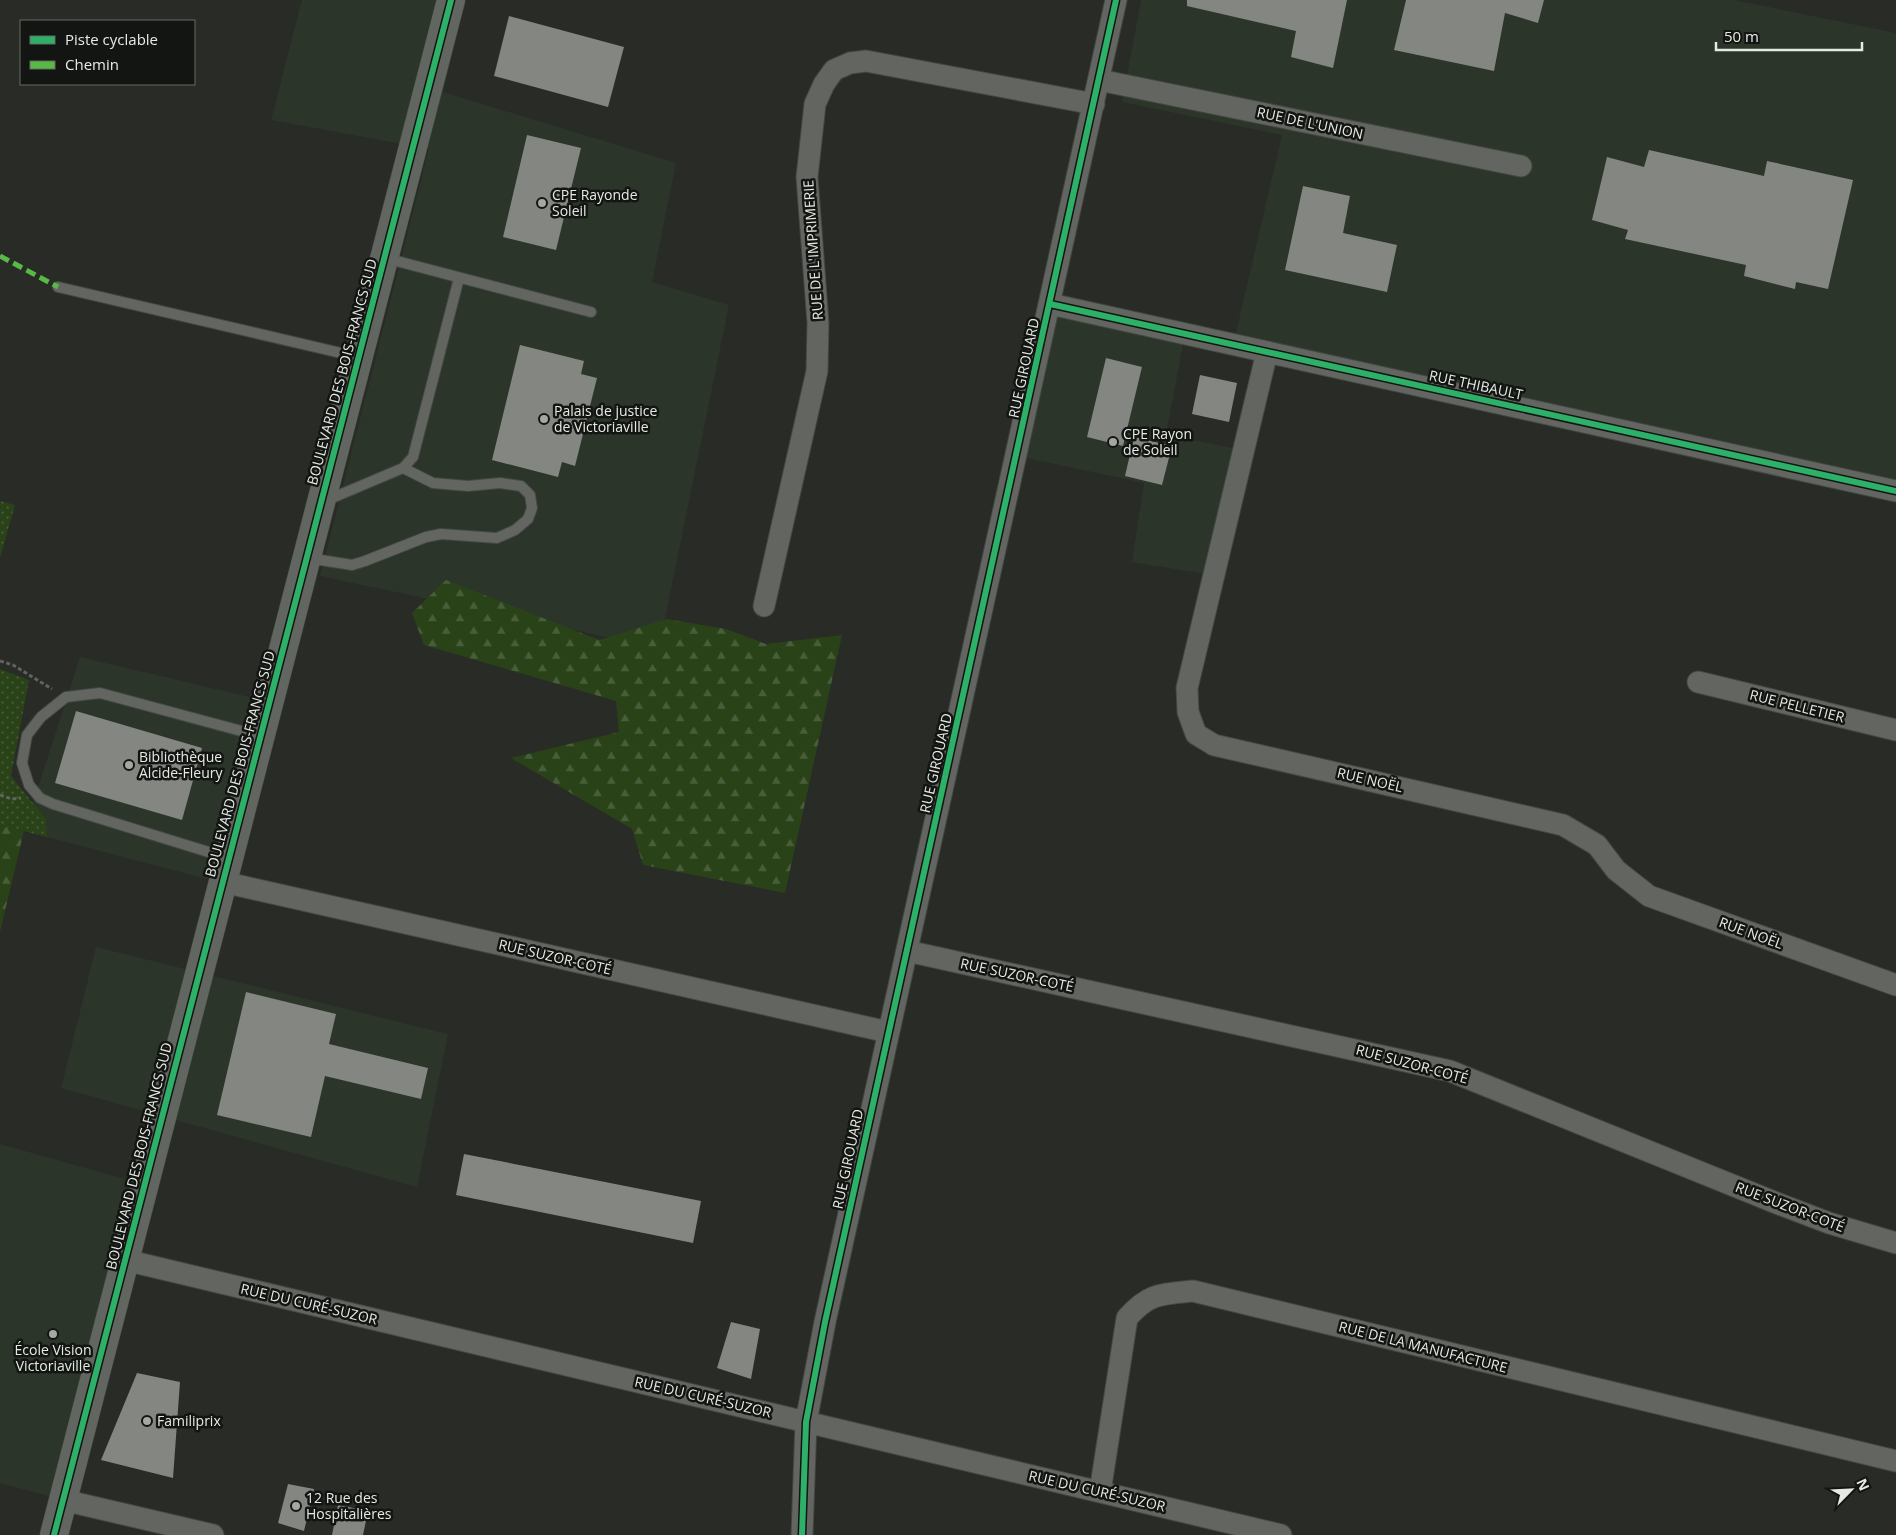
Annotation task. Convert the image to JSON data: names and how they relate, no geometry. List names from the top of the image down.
{
  "streets": {
    "street": [
      "RUE DE L'UNION",
      "RUE DE L'IMPRIMERIE",
      "RUE GIROUARD",
      "BOULEVARD DES BOIS-FRANCS SUD",
      "RUE THIBAULT",
      "RUE PELLETIER",
      "RUE NOËL",
      "RUE SUZOR-COTÉ",
      "RUE DU CURÉ-SUZOR",
      "RUE DE LA MANUFACTURE"
    ]
  },
  "crossings": [
    ["RUE DE L'UNION", "RUE GIROUARD"],
    ["RUE DE L'IMPRIMERIE", "RUE GIROUARD"],
    ["RUE GIROUARD", "RUE THIBAULT"],
    ["RUE GIROUARD", "RUE SUZOR-COTÉ"],
    ["RUE GIROUARD", "RUE DU CURÉ-SUZOR"],
    ["BOULEVARD DES BOIS-FRANCS SUD", "RUE SUZOR-COTÉ"],
    ["BOULEVARD DES BOIS-FRANCS SUD", "RUE DU CURÉ-SUZOR"],
    ["RUE THIBAULT", "RUE NOËL"],
    ["RUE DU CURÉ-SUZOR", "RUE DE LA MANUFACTURE"]
  ],
  "places": [
    "CPE Rayonde Soleil",
    "Palais de justice de Victoriaville",
    "CPE Rayon de Soleil",
    "Bibliothèque Alcide-Fleury",
    "École Vision Victoriaville",
    "Familiprix",
    "12 Rue des Hospitalières"
  ],
  "legend": ["Piste cyclable", "Chemin"],
  "scale_bar": "50 m",
  "north": "top right"
}
